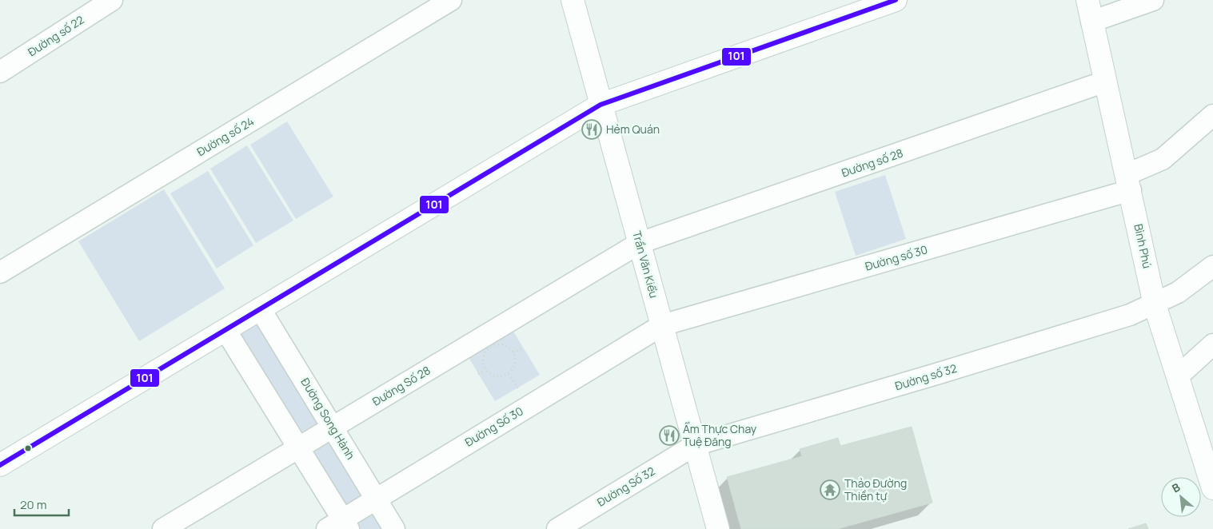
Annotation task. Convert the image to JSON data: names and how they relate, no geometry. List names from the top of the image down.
{
  "streets": {
    "street": [
      "Đường số 22",
      "Đường số 24",
      "Đường số 28",
      "Bình Phú",
      "Đường số 30",
      "Trần Văn Kiểu",
      "Đường số 32",
      "Đường Số 28",
      "Đường Song Hành",
      "Đường Số 30",
      "Đường Số 32"
    ]
  },
  "crossings": [
    ["Đường số 28", "Bình Phú"],
    ["Đường số 28", "Trần Văn Kiểu"],
    ["Đường số 28", "Đường Số 28"],
    ["Bình Phú", "Đường số 30"],
    ["Bình Phú", "Đường số 32"],
    ["Đường số 30", "Trần Văn Kiểu"],
    ["Đường số 30", "Đường Số 30"],
    ["Trần Văn Kiểu", "Đường số 32"],
    ["Trần Văn Kiểu", "Đường Số 28"],
    ["Trần Văn Kiểu", "Đường Số 30"],
    ["Trần Văn Kiểu", "Đường Số 32"],
    ["Đường số 32", "Đường Số 32"],
    ["Đường Số 28", "Đường Song Hành"],
    ["Đường Song Hành", "Đường Số 30"]
  ],
  "places": {
    "restaurant": ["Hẻm Quán", "Ẩm Thực Chay Tuệ Đăng"],
    "temple": ["Thảo Đường Thiền tự"]
  },
  "lines": ["transit line 101"],
  "scale_bar": "20 m",
  "north": "top left"
}
